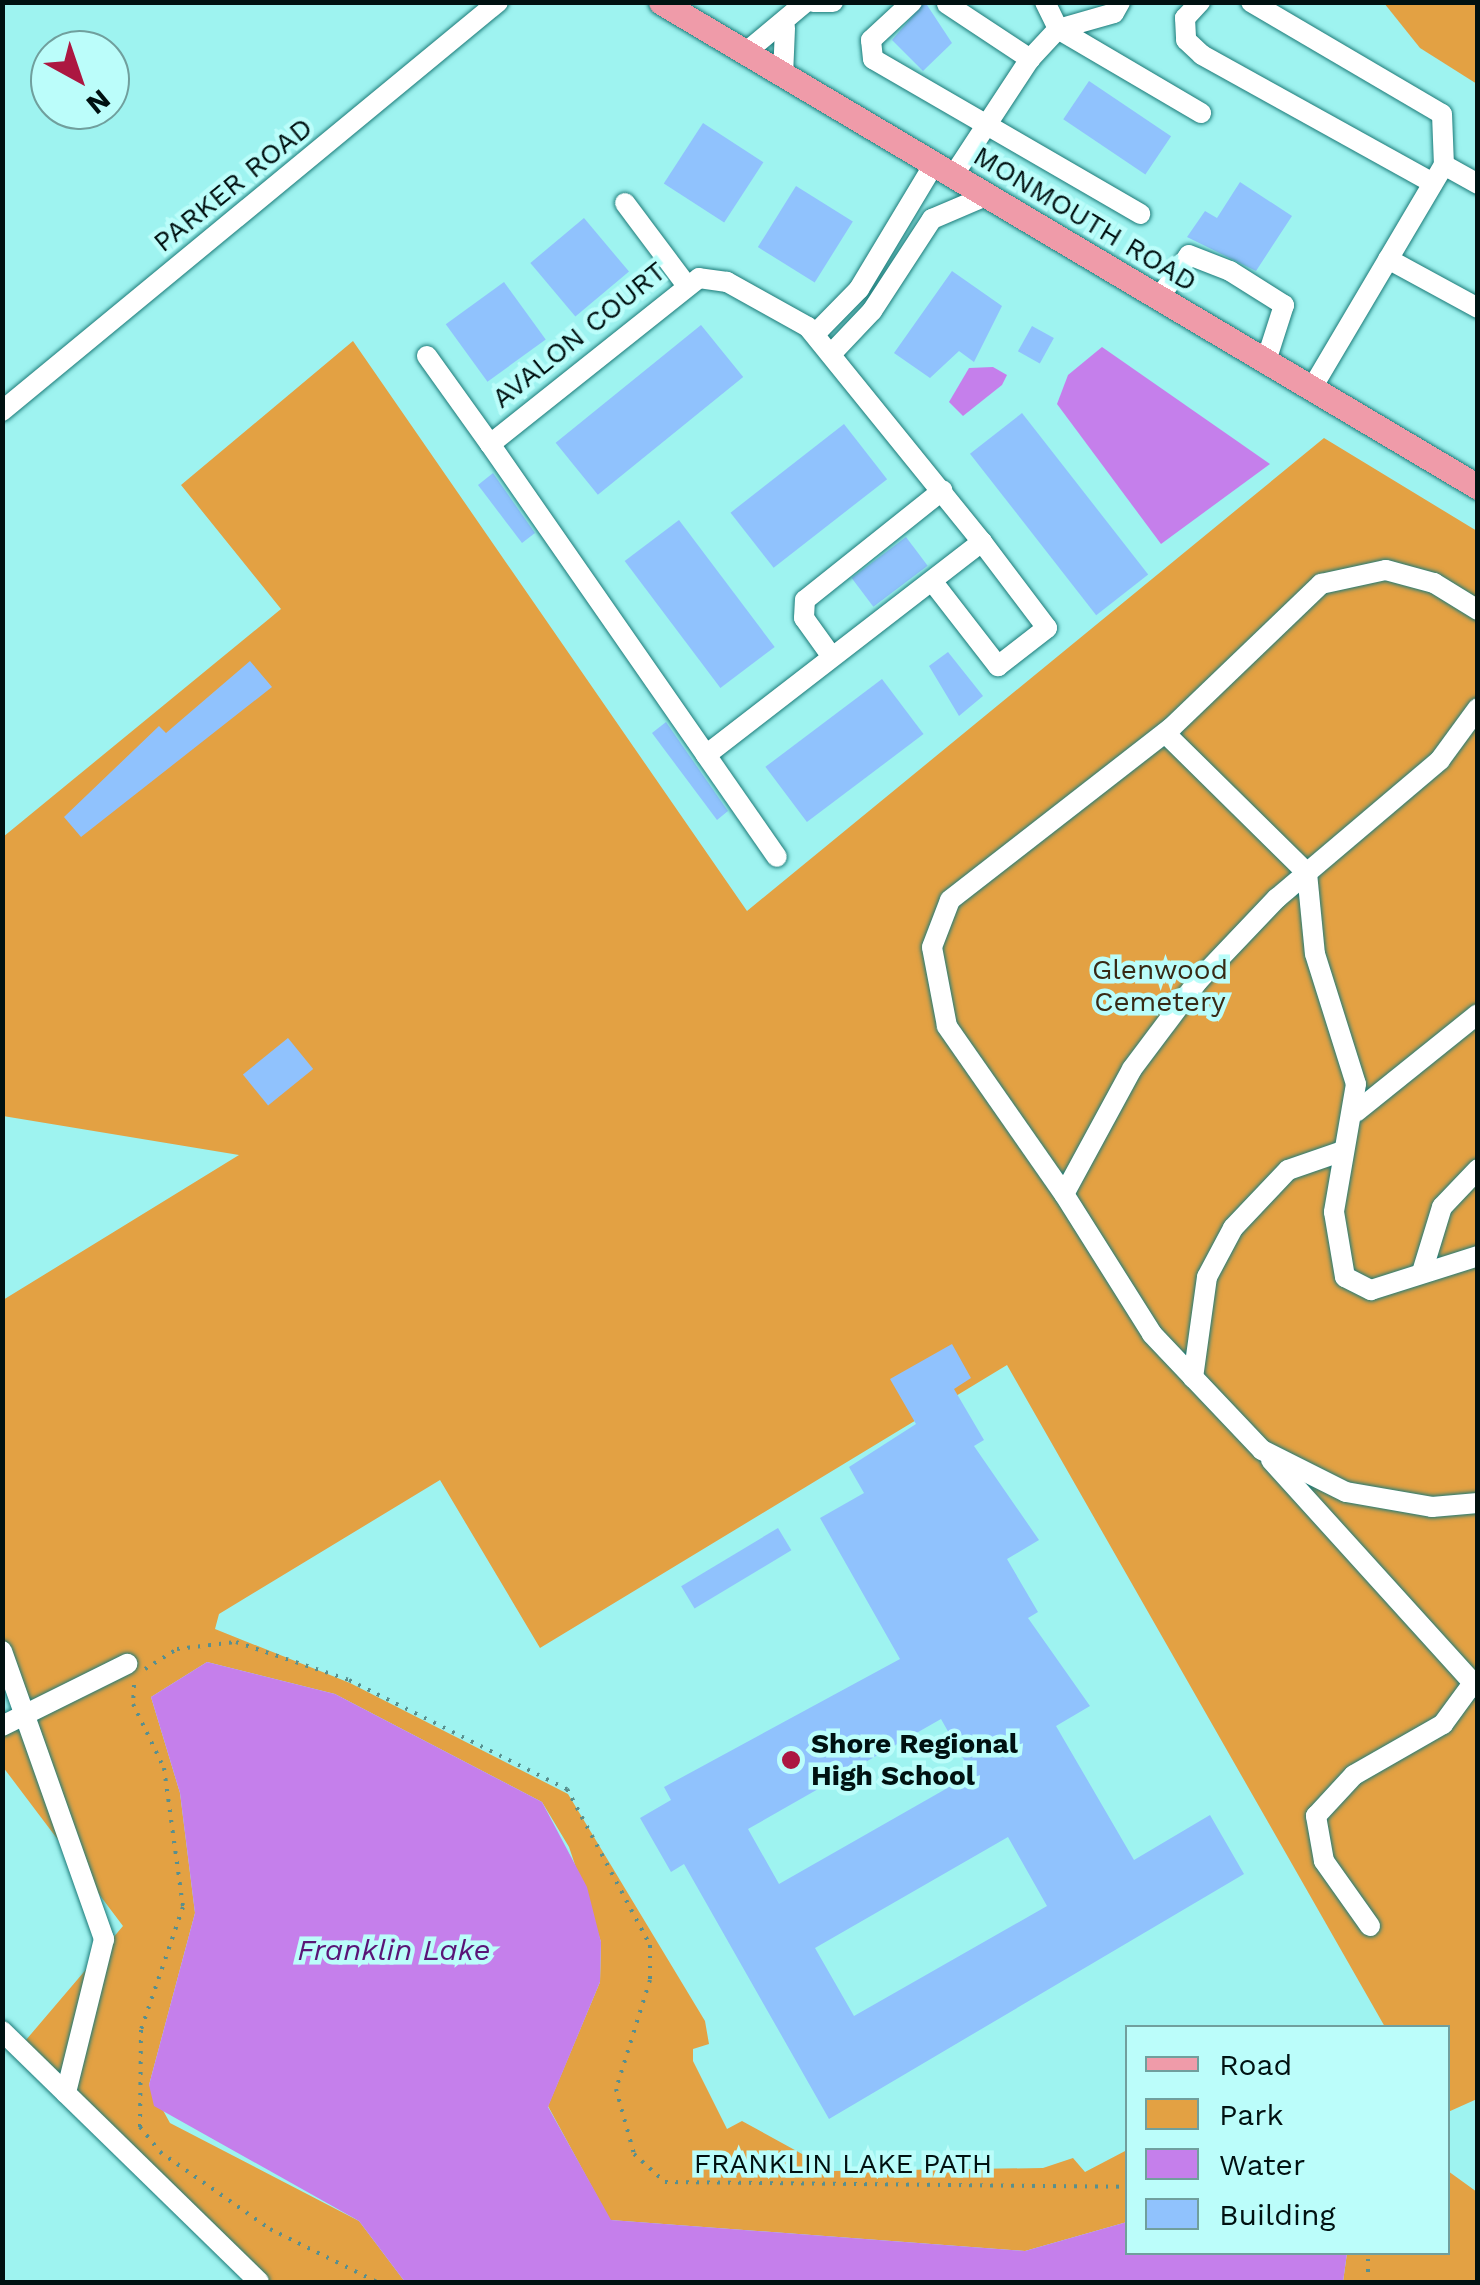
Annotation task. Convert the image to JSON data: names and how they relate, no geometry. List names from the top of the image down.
{
  "streets": {
    "main road": ["MONMOUTH ROAD"],
    "street": ["PARKER ROAD", "AVALON COURT"],
    "path": ["FRANKLIN LAKE PATH"]
  },
  "water": ["Franklin Lake"],
  "parks": ["Glenwood Cemetery"],
  "places": ["Shore Regional High School"],
  "legend": [
    "Road",
    "Park",
    "Water",
    "Building"
  ],
  "north": "bottom right"
}
